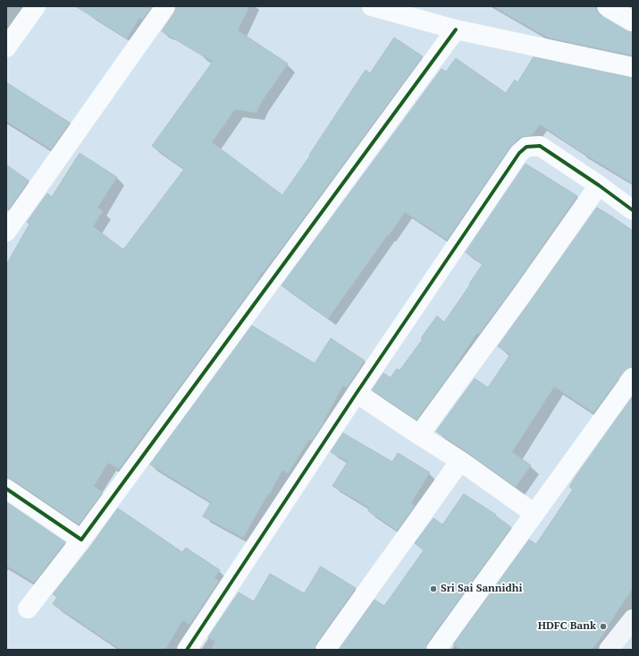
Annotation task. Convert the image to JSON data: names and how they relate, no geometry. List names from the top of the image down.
{
  "places": ["Sri Sai Sannidhi", "HDFC Bank"]
}
